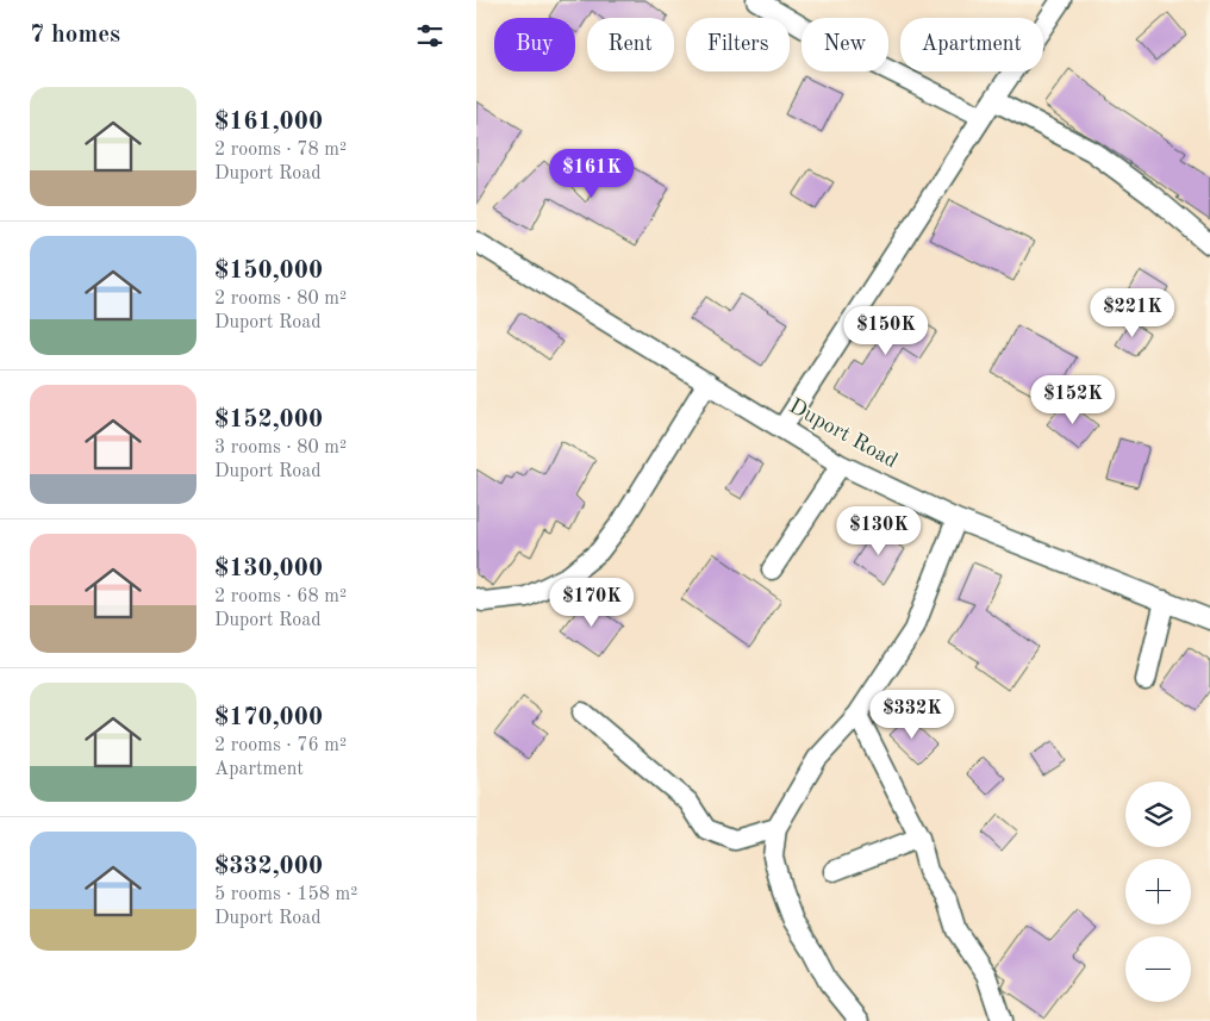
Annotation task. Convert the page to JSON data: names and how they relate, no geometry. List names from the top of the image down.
{
  "streets": {
    "street": ["Duport Road"]
  },
  "page": {
    "heading": "7 homes",
    "chip": [
      "Buy",
      "Rent",
      "Filters",
      "New",
      "Apartment"
    ],
    "list": [
      {
        "name": "$161,000",
        "note": "2 rooms · 78 m² · Duport Road"
      },
      {
        "name": "$150,000",
        "note": "2 rooms · 80 m² · Duport Road"
      },
      {
        "name": "$152,000",
        "note": "3 rooms · 80 m² · Duport Road"
      },
      {
        "name": "$130,000",
        "note": "2 rooms · 68 m² · Duport Road"
      },
      {
        "name": "$170,000",
        "note": "2 rooms · 76 m² · Apartment"
      },
      {
        "name": "$332,000",
        "note": "5 rooms · 158 m² · Duport Road"
      }
    ],
    "price": [
      "$161K",
      "$221K",
      "$150K",
      "$152K",
      "$130K",
      "$170K",
      "$332K"
    ],
    "map_buttons": ["+", "−"]
  }
}
